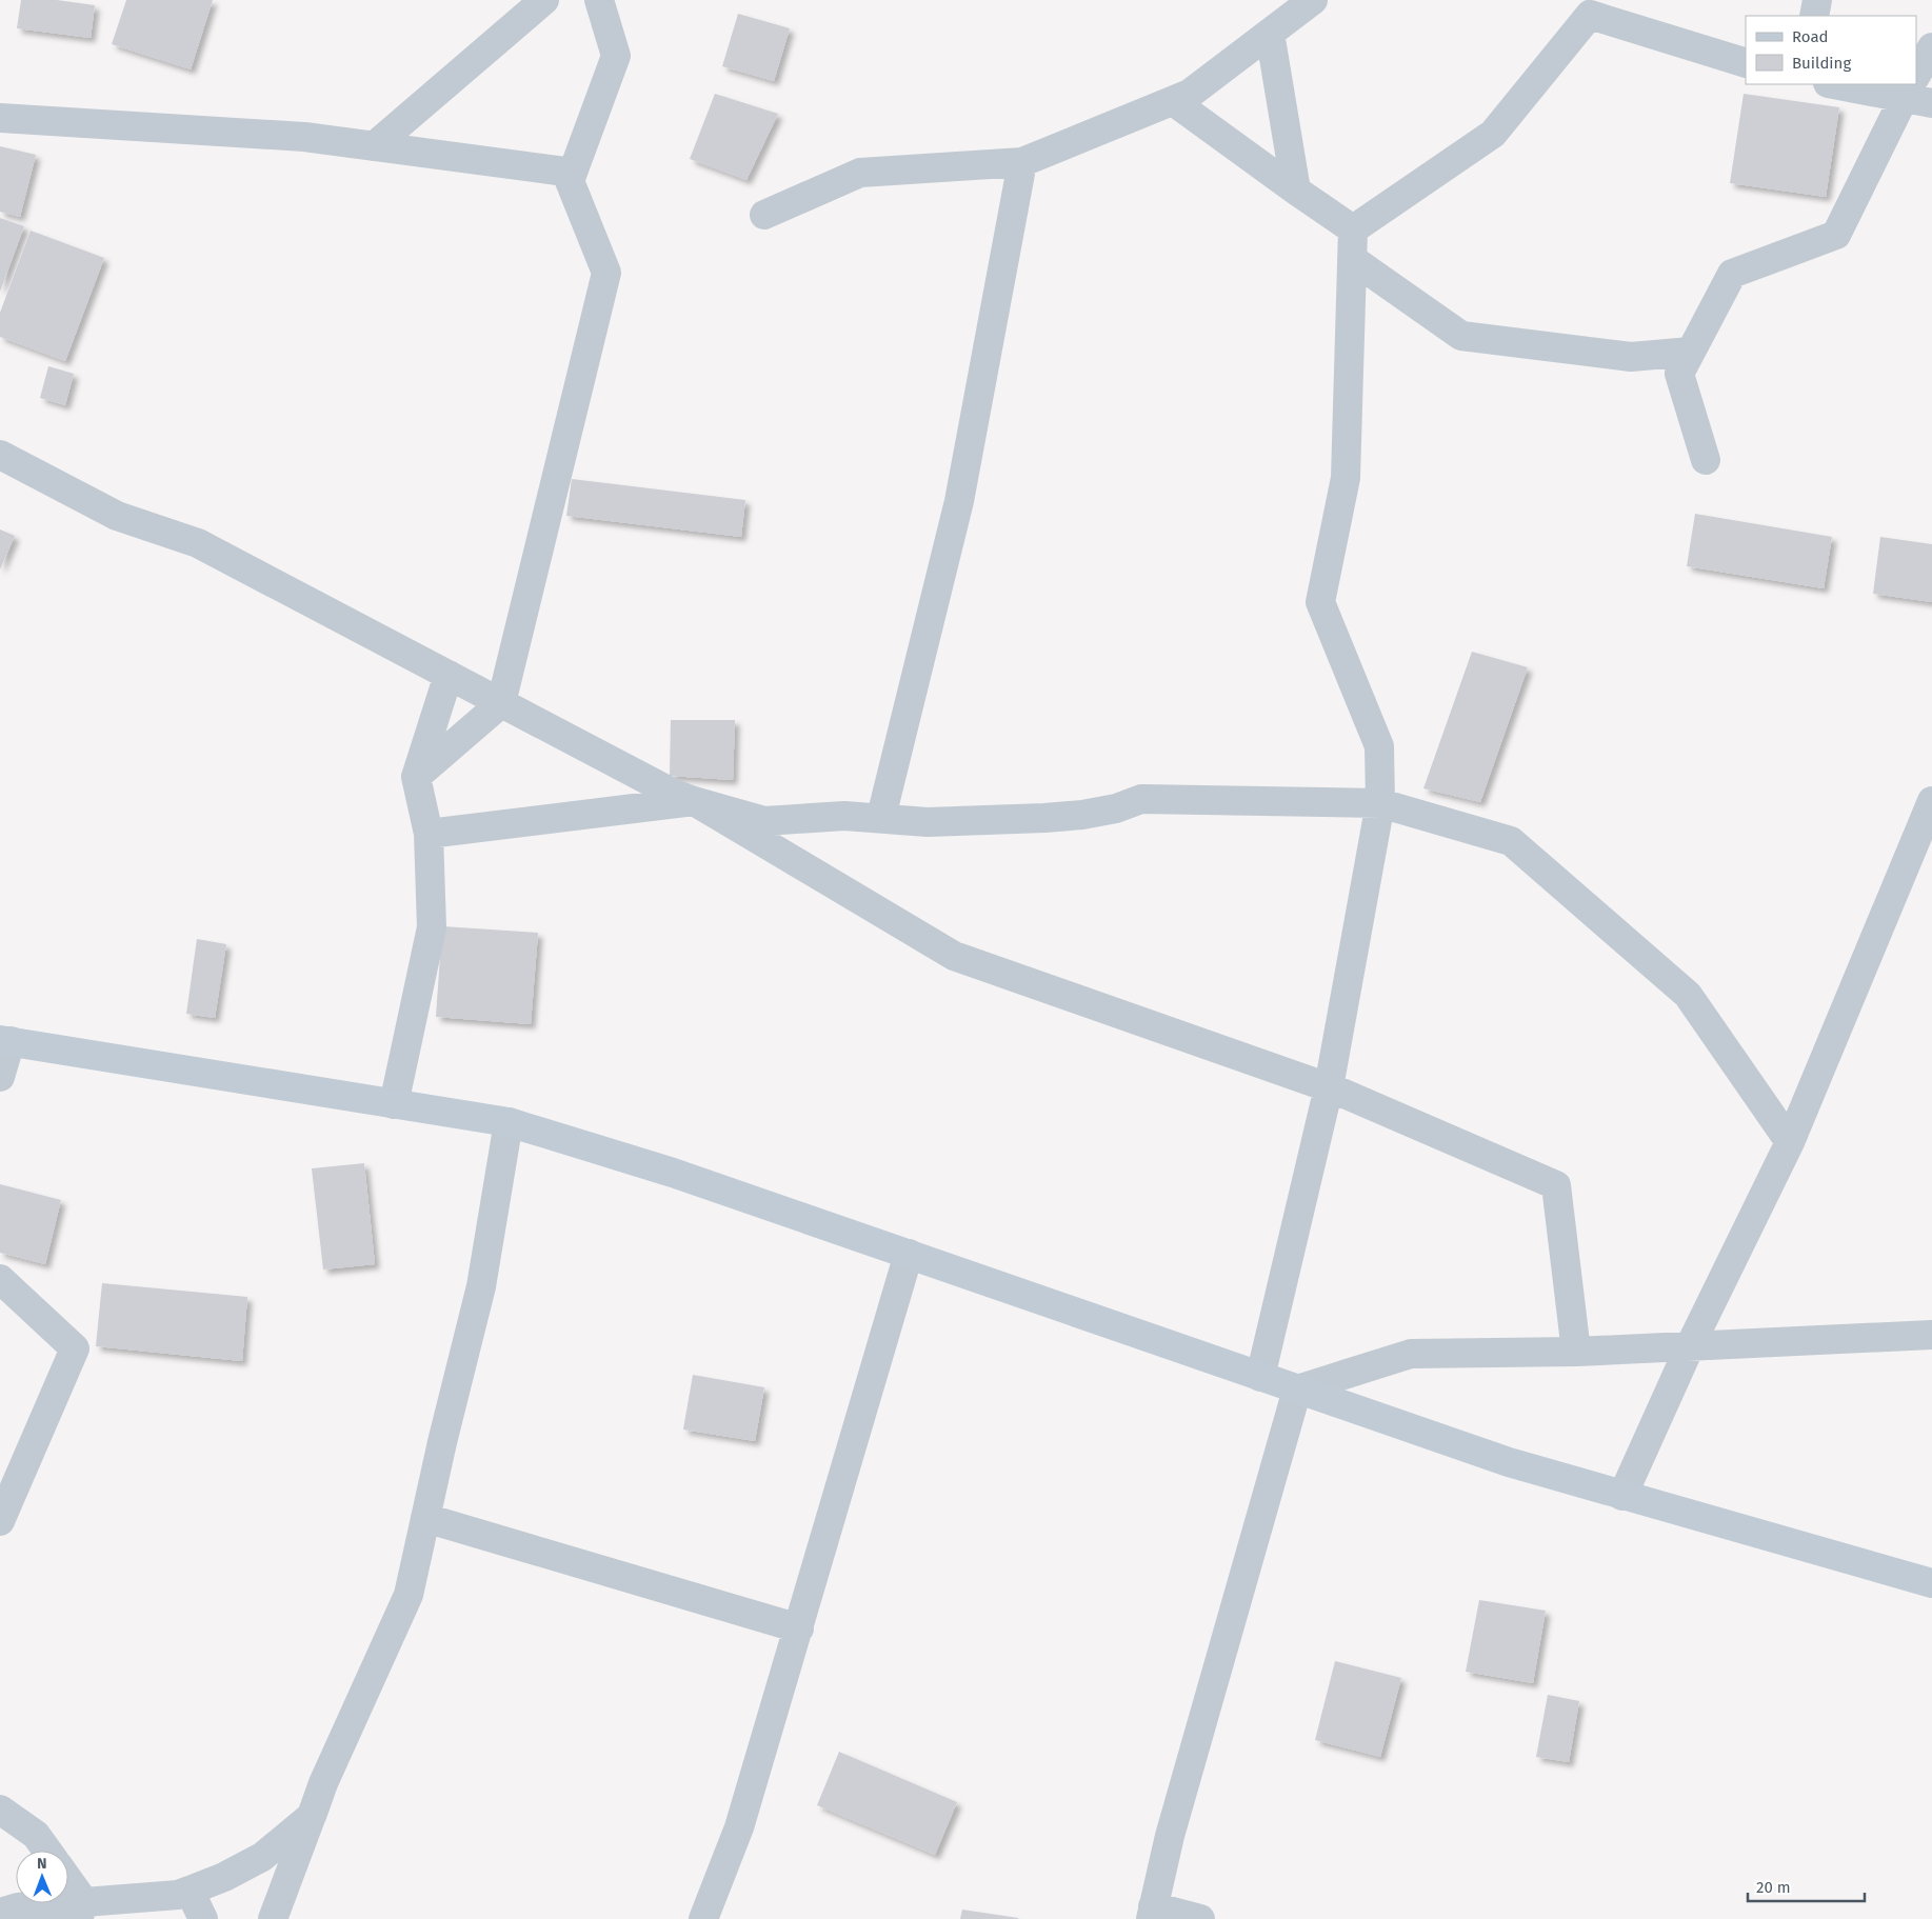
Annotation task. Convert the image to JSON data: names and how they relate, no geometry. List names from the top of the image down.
{
  "legend": ["Road", "Building"],
  "scale_bar": "20 m",
  "north": "top"
}
